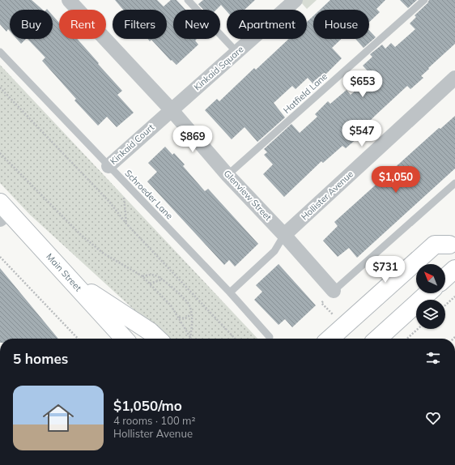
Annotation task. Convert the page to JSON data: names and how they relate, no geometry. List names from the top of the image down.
{
  "streets": {
    "street": [
      "Kinkaid Square",
      "Kinkaid Court",
      "Glenview Street",
      "Hollister Avenue",
      "Main Street"
    ],
    "lane": ["Hatfield Lane", "Schroeder Lane"]
  },
  "crossings": [
    ["Kinkaid Square", "Kinkaid Court"],
    ["Kinkaid Square", "Glenview Street"],
    ["Hatfield Lane", "Glenview Street"],
    ["Kinkaid Court", "Schroeder Lane"],
    ["Kinkaid Court", "Glenview Street"],
    ["Glenview Street", "Hollister Avenue"]
  ],
  "north": "top left",
  "page": {
    "chip": [
      "Buy",
      "Rent",
      "Filters",
      "New",
      "Apartment",
      "House"
    ],
    "price": [
      "$653",
      "$547",
      "$869",
      "$1,050",
      "$731"
    ],
    "heading": "5 homes",
    "list": [
      {
        "name": "$1,050/mo",
        "note": "4 rooms · 100 m² · Hollister Avenue"
      }
    ]
  }
}
